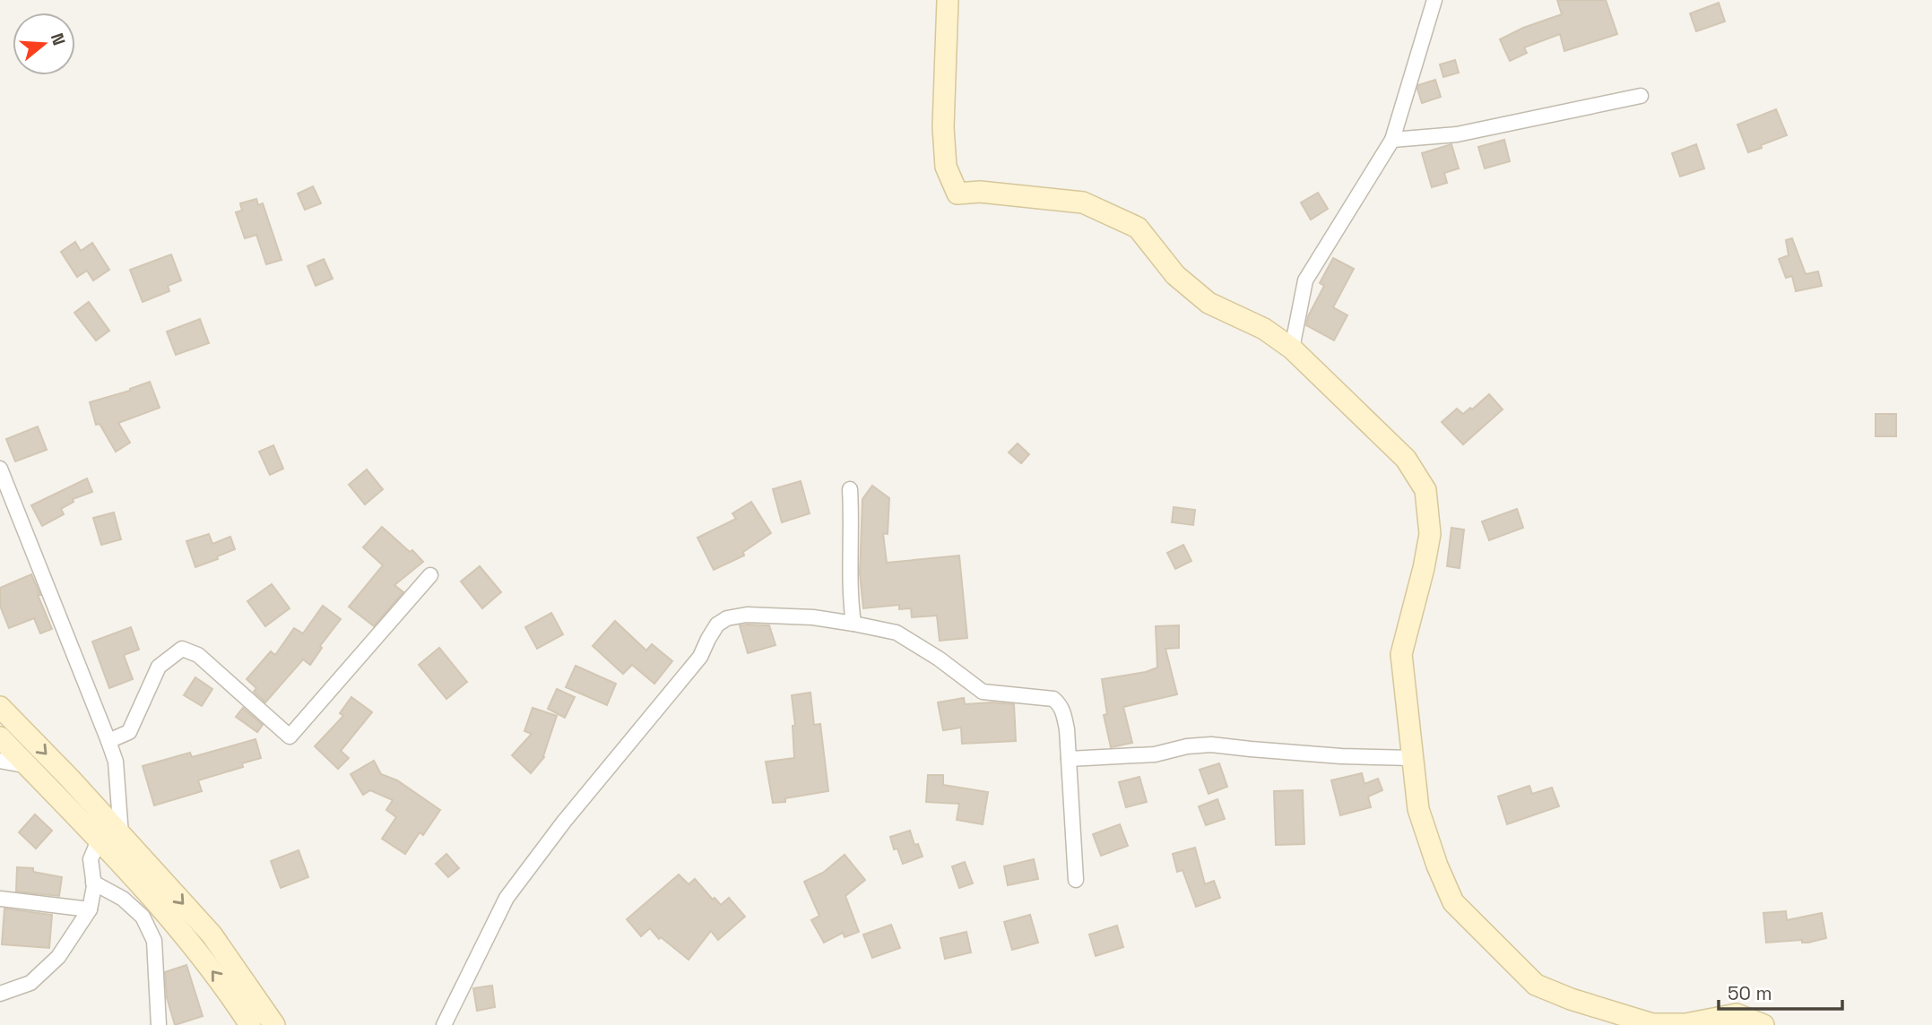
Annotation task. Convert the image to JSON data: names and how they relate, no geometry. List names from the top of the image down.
{
  "scale_bar": "50 m",
  "north": "right"
}
